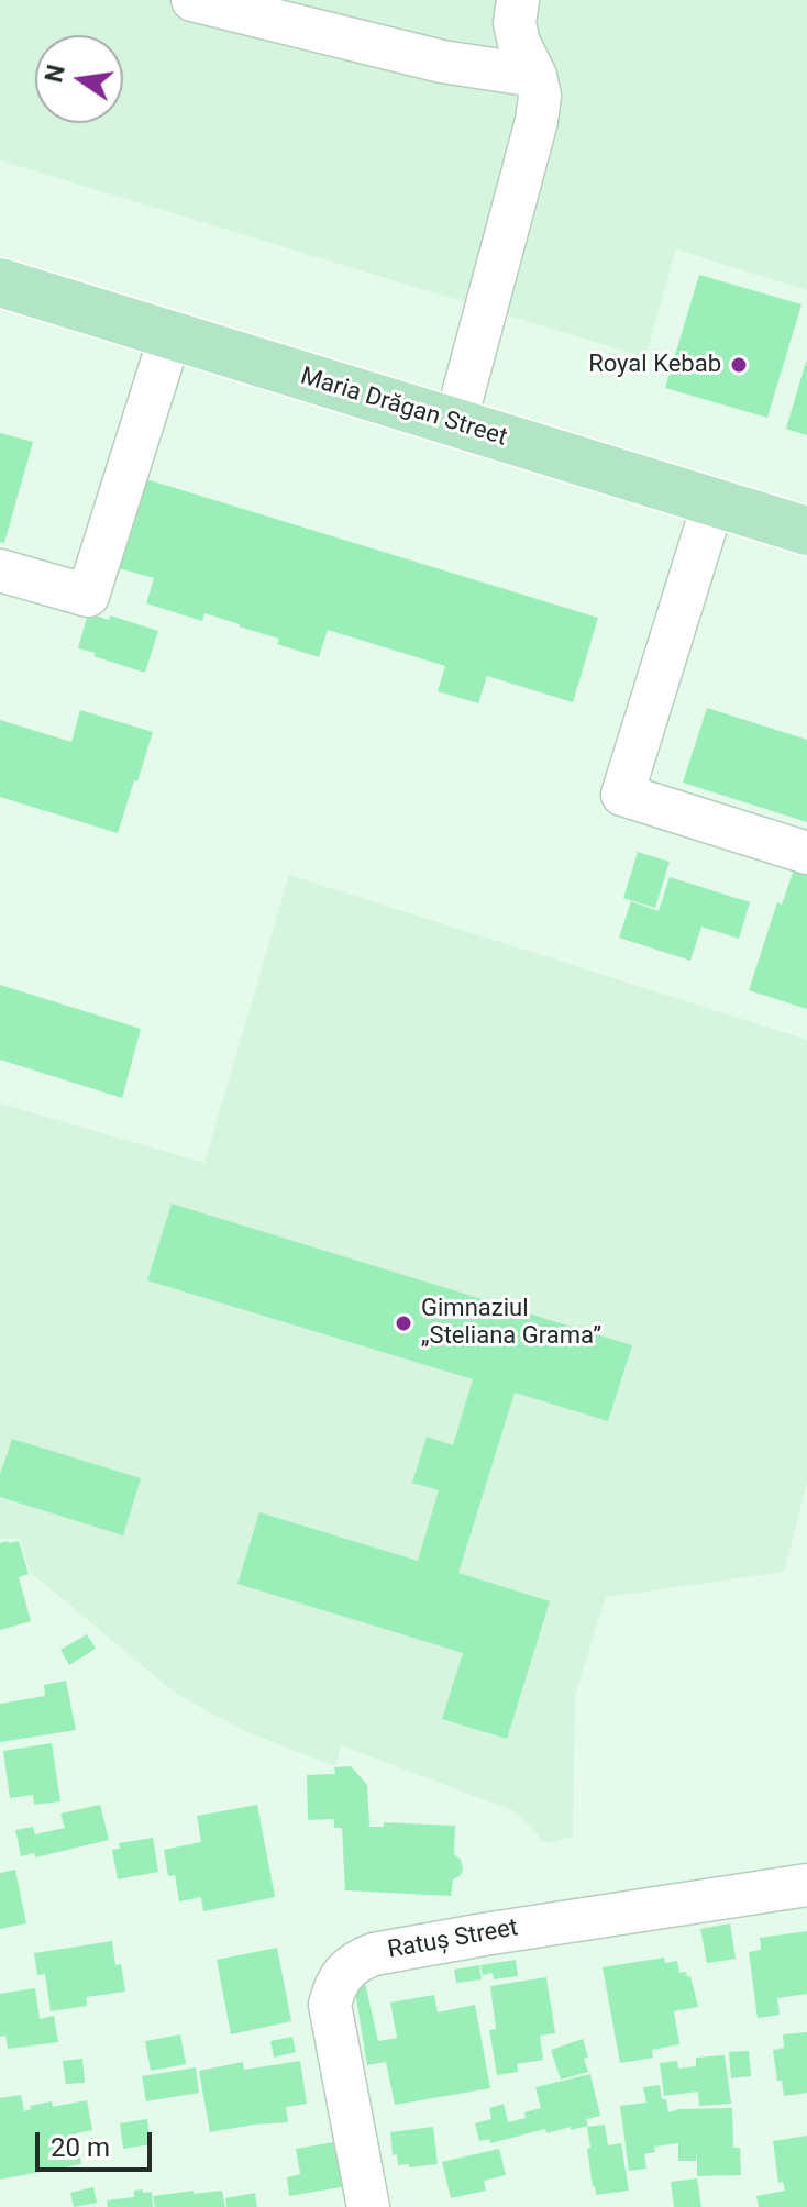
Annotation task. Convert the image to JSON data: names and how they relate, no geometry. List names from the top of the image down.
{
  "streets": {
    "main road": ["Maria Drăgan Street"],
    "street": ["Ratuș Street"]
  },
  "places": ["Royal Kebab", "Gimnaziul „Steliana Grama”"],
  "scale_bar": "20 m",
  "north": "left"
}
